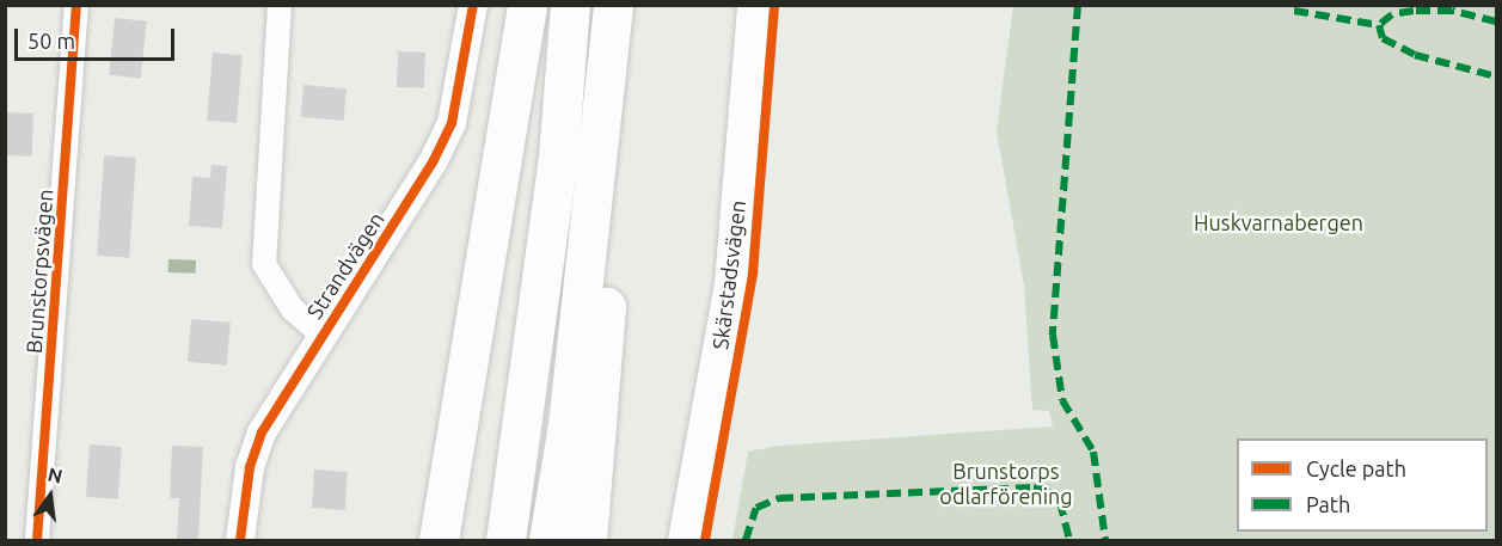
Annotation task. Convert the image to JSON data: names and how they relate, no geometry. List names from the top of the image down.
{
  "streets": {
    "main road": ["Skärstadsvägen"],
    "street": ["Strandvägen", "Brunstorpsvägen"]
  },
  "parks": ["Huskvarnabergen", "Brunstorps odlarförening"],
  "legend": ["Cycle path", "Path"],
  "scale_bar": "50 m",
  "north": "top"
}
